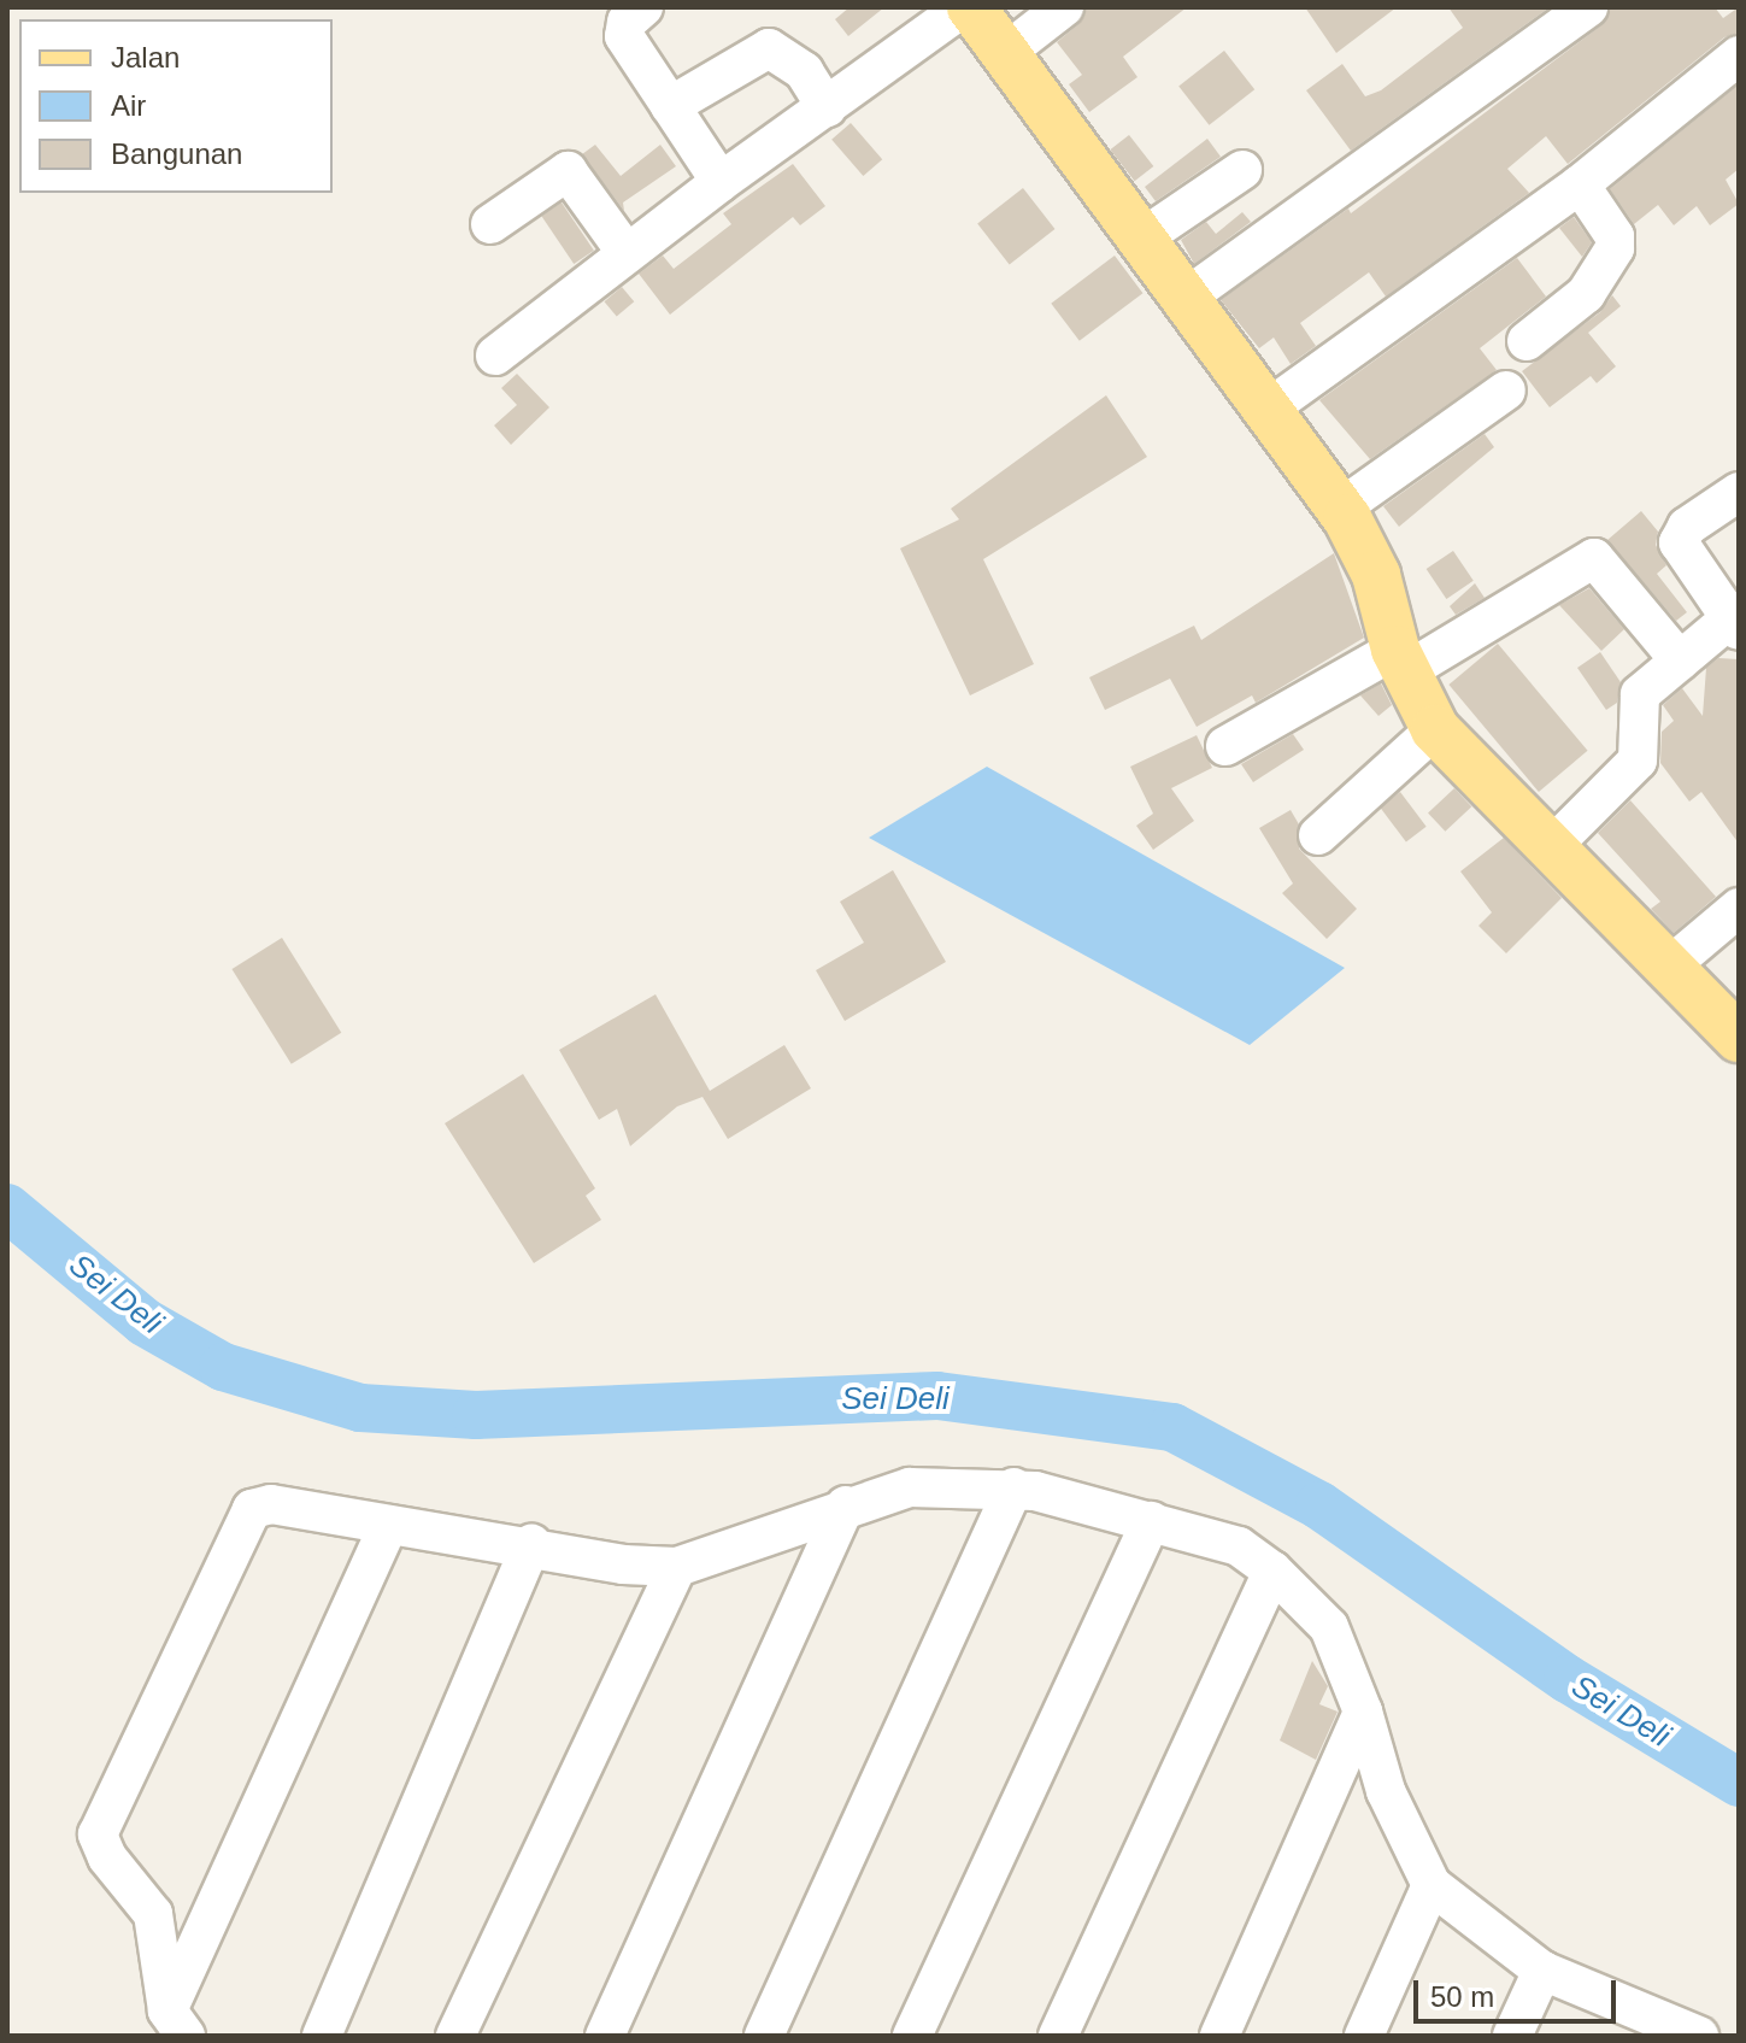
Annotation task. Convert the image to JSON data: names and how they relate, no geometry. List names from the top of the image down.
{
  "water": ["Sei Deli"],
  "legend": ["Jalan", "Air", "Bangunan"],
  "scale_bar": "50 m"
}
